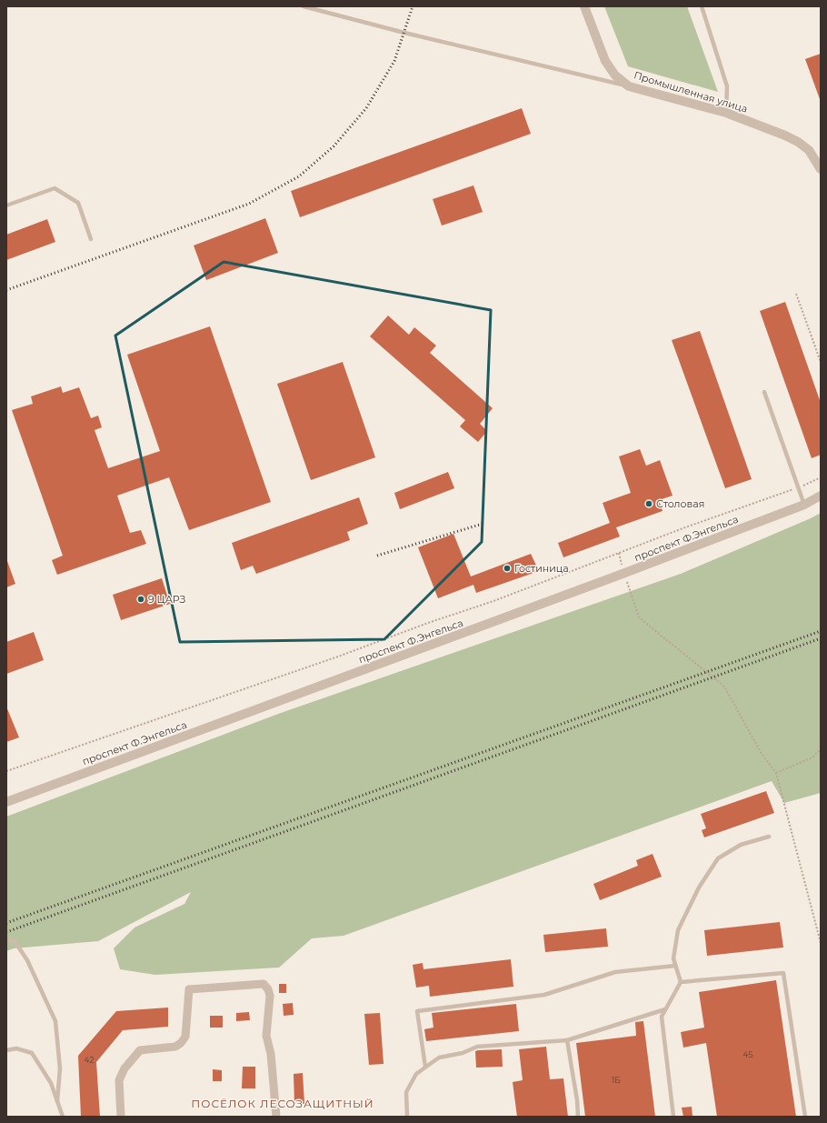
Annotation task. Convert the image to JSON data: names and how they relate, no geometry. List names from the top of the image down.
{
  "streets": {
    "street": ["Промышленная улица", "проспект Ф.Энгельса"]
  },
  "districts": ["ПОСЁЛОК ЛЕСОЗАЩИТНЫЙ"],
  "places": ["Столовая", "Гостиница", "9 ЦАРЗ"],
  "house_numbers": ["45", "42", "1Б"]
}
